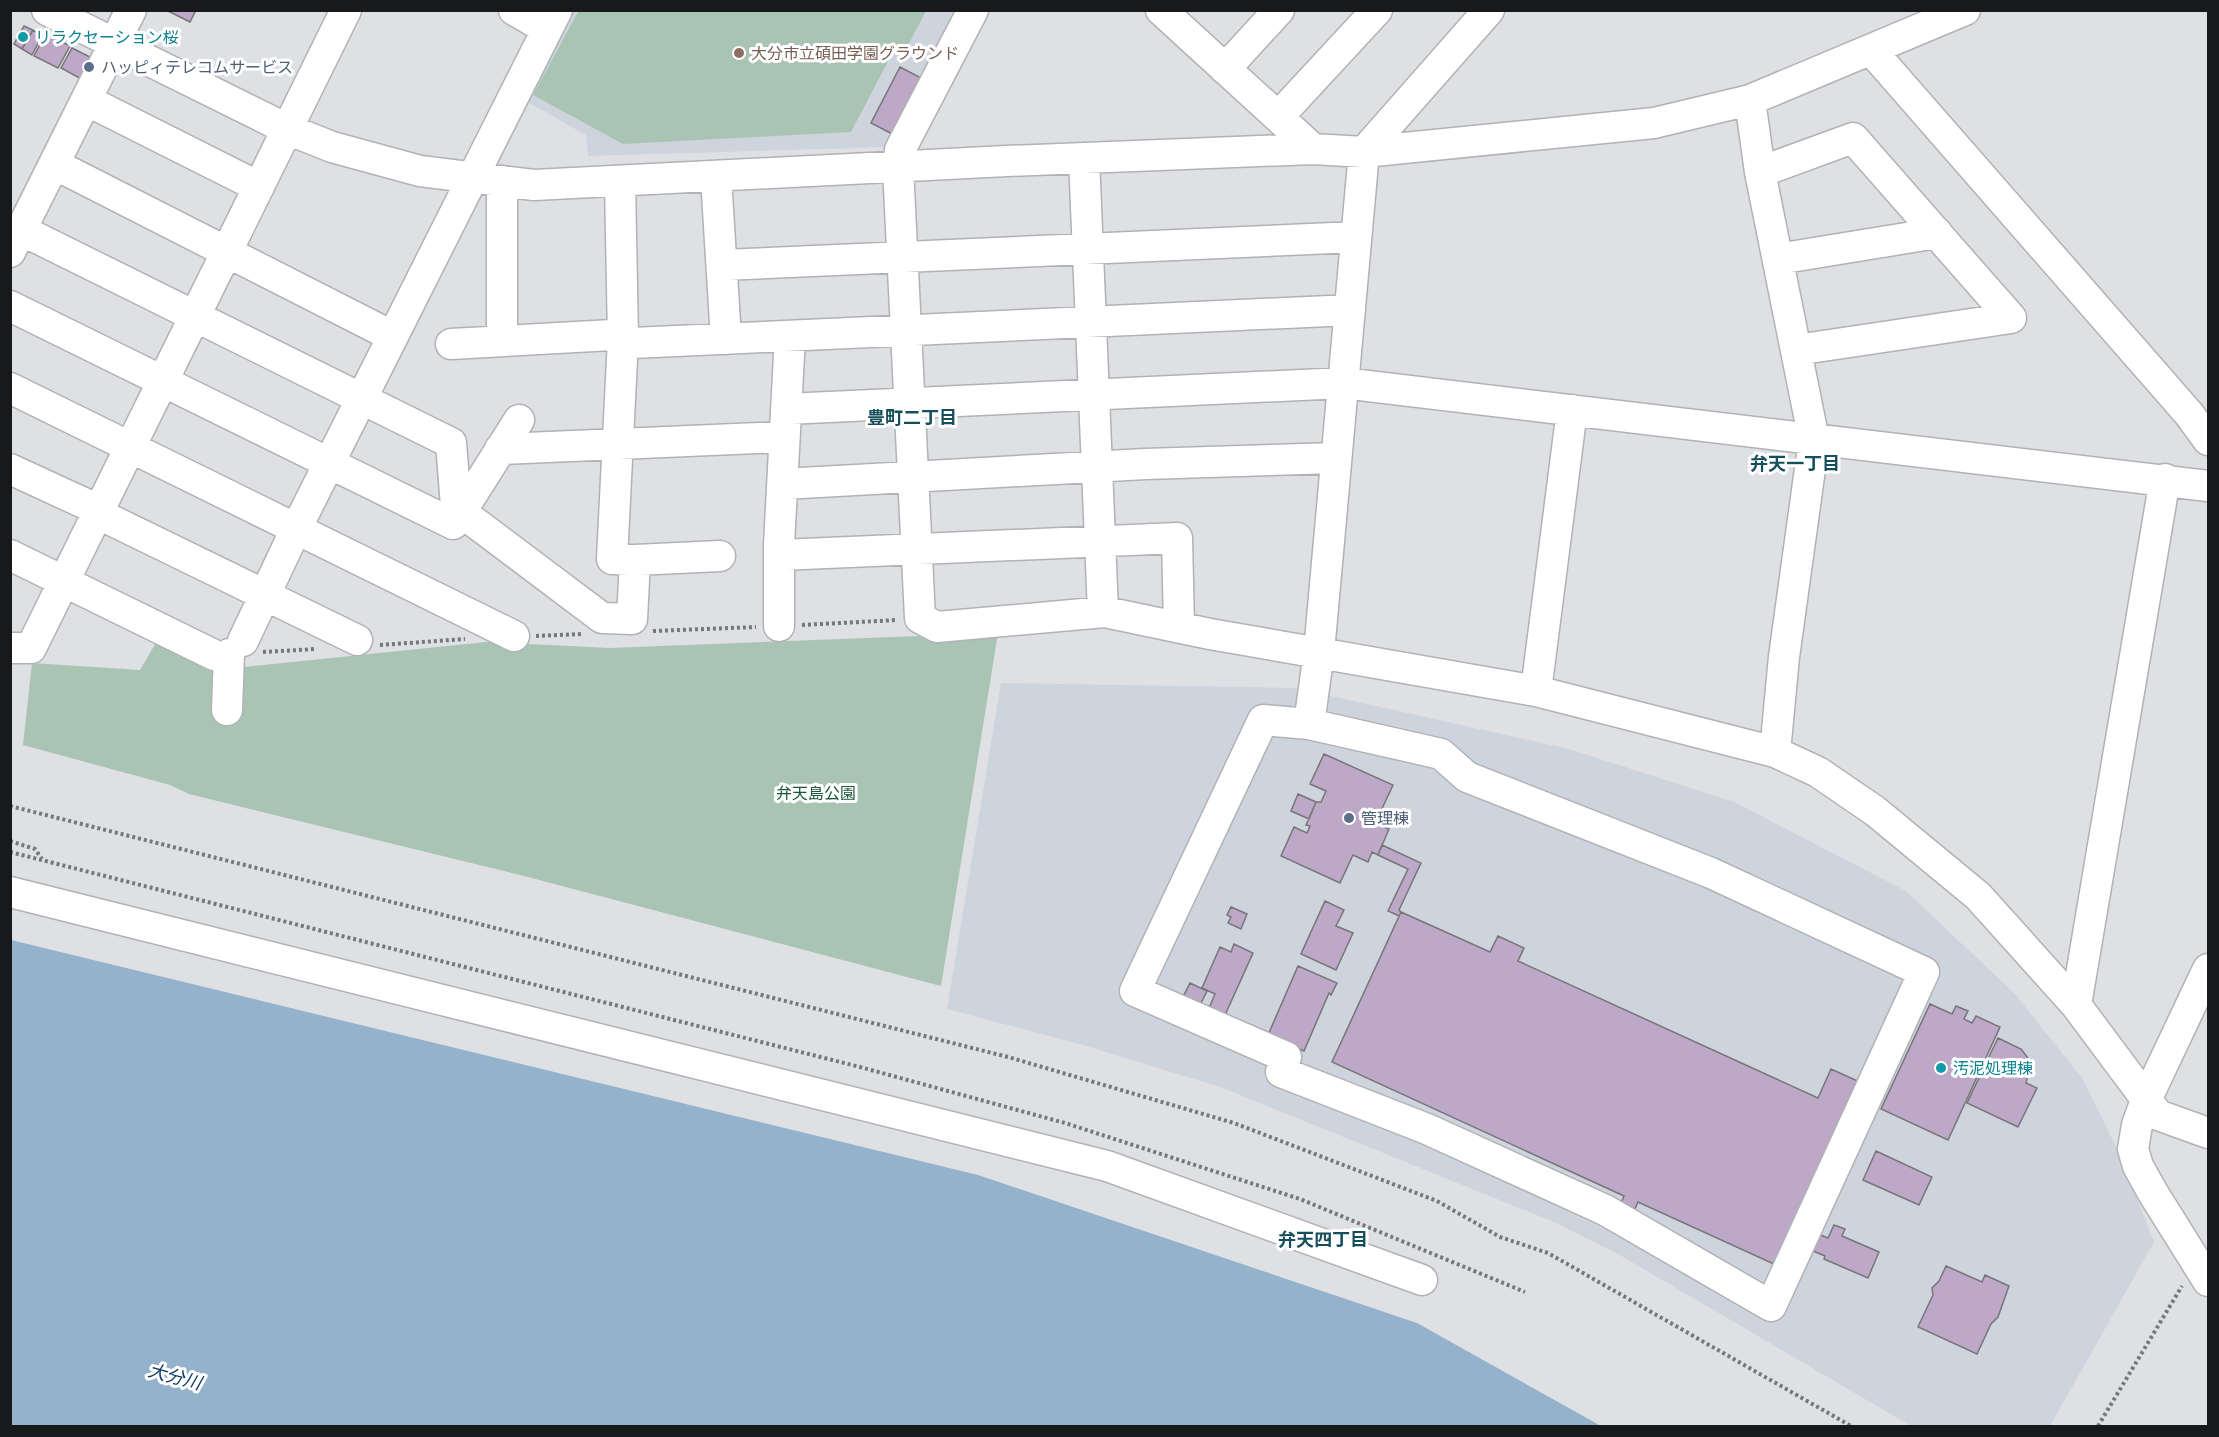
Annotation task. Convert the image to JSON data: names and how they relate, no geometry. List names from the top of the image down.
{
  "districts": ["豊町二丁目", "弁天一丁目", "弁天四丁目"],
  "water": ["大分川"],
  "parks": ["弁天島公園"],
  "places": [
    "リラクセーション桜",
    "大分市立碩田学園グラウンド",
    "ハッピィテレコムサービス",
    "管理棟",
    "汚泥処理棟"
  ]
}
